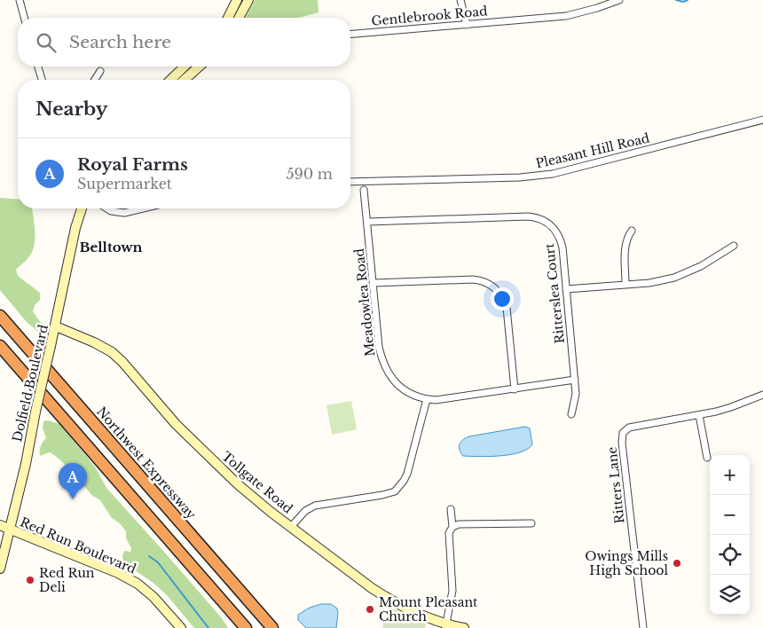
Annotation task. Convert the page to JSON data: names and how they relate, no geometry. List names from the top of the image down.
{
  "streets": {
    "highway": ["Northwest Expressway"],
    "main road": ["Dolfield Boulevard", "Tollgate Road", "Red Run Boulevard"],
    "street": [
      "Gentlebrook Road",
      "Pleasant Hill Road",
      "Ritterslea Court",
      "Meadowlea Road",
      "Ritters Lane"
    ]
  },
  "crossings": [
    ["Ritterslea Court", "Meadowlea Road"],
    ["Dolfield Boulevard", "Tollgate Road"],
    ["Dolfield Boulevard", "Red Run Boulevard"]
  ],
  "districts": ["Belltown"],
  "places": ["Owings Mills High School", "Red Run Deli", "Mount Pleasant Church"],
  "page": {
    "search": "Search here",
    "heading": "Nearby",
    "list": [
      {
        "mark": "A",
        "name": "Royal Farms",
        "note": "Supermarket",
        "value": "590 m"
      }
    ],
    "map_buttons": ["+", "−"],
    "pins": "A"
  }
}
